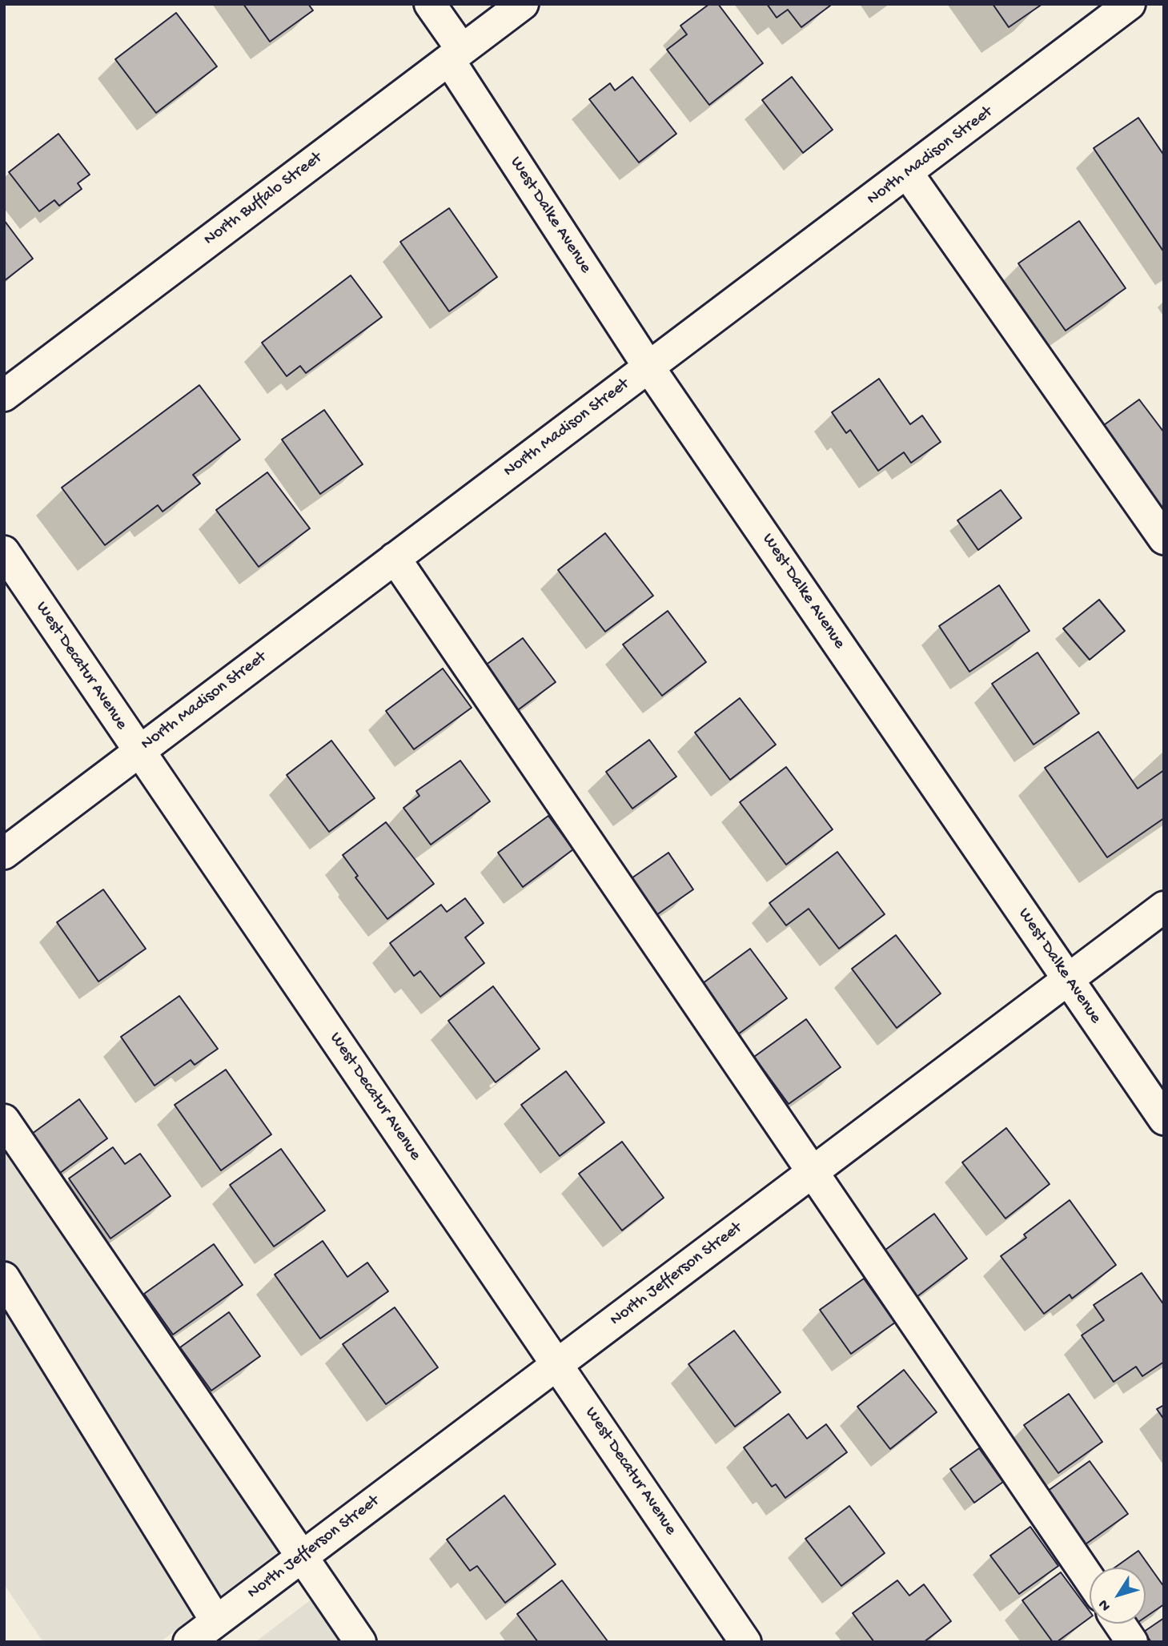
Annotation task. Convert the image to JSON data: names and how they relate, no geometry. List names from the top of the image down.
{
  "streets": {
    "street": [
      "North Madison Street",
      "North Buffalo Street",
      "West Dalke Avenue",
      "West Decatur Avenue",
      "North Jefferson Street"
    ]
  },
  "crossings": [
    ["North Madison Street", "West Dalke Avenue"],
    ["North Madison Street", "West Decatur Avenue"],
    ["North Buffalo Street", "West Dalke Avenue"],
    ["West Dalke Avenue", "North Jefferson Street"],
    ["West Decatur Avenue", "North Jefferson Street"]
  ],
  "north": "bottom left"
}
